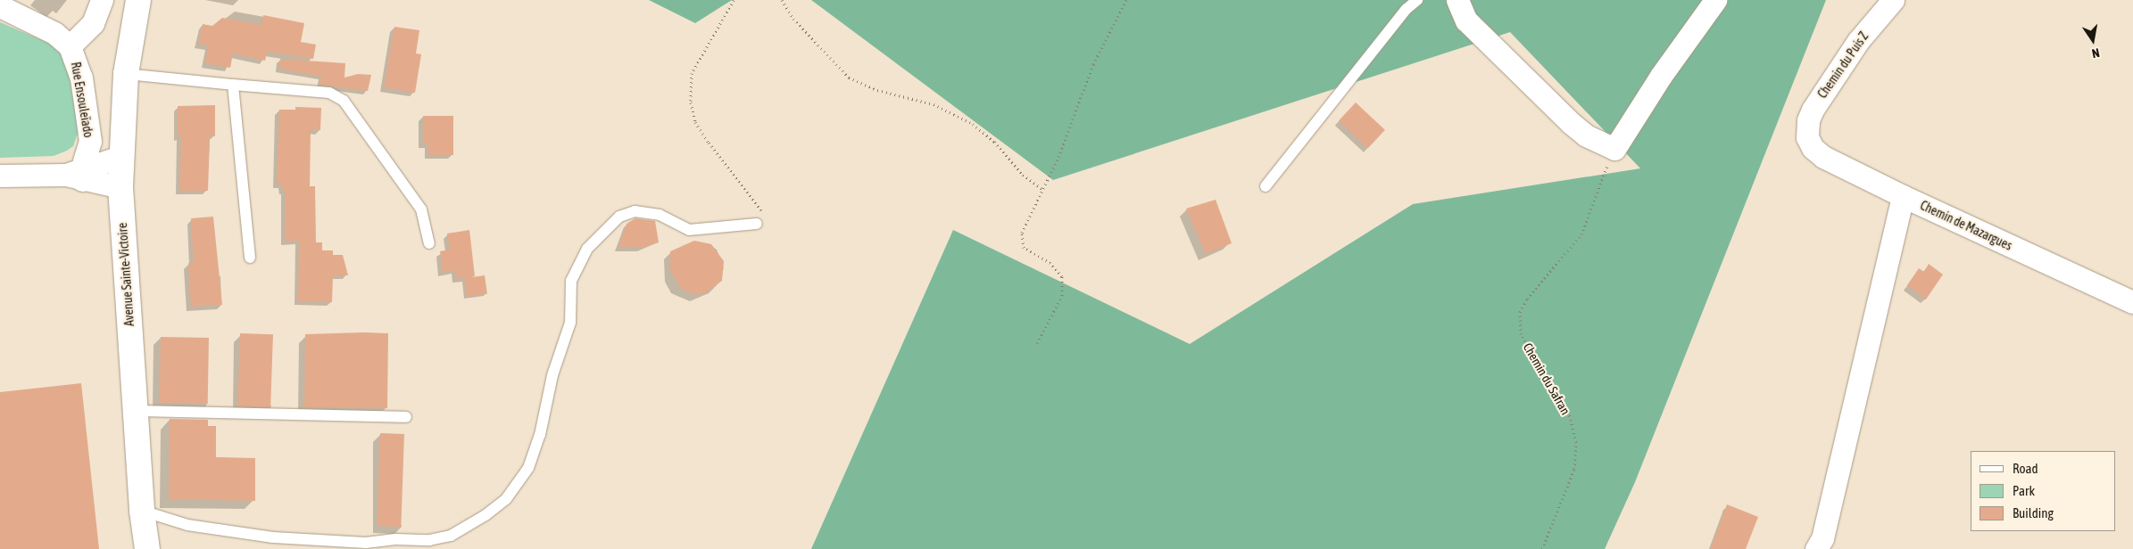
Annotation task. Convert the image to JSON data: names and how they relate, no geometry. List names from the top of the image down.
{
  "streets": {
    "street": [
      "Chemin du Puis Z",
      "Rue Ensouleïado",
      "Chemin de Mazargues",
      "Avenue Sainte-Victoire"
    ],
    "path": ["Chemin du Safran"]
  },
  "crossings": [
    ["Chemin du Puis Z", "Chemin de Mazargues"]
  ],
  "legend": ["Road", "Park", "Building"],
  "north": "bottom"
}
